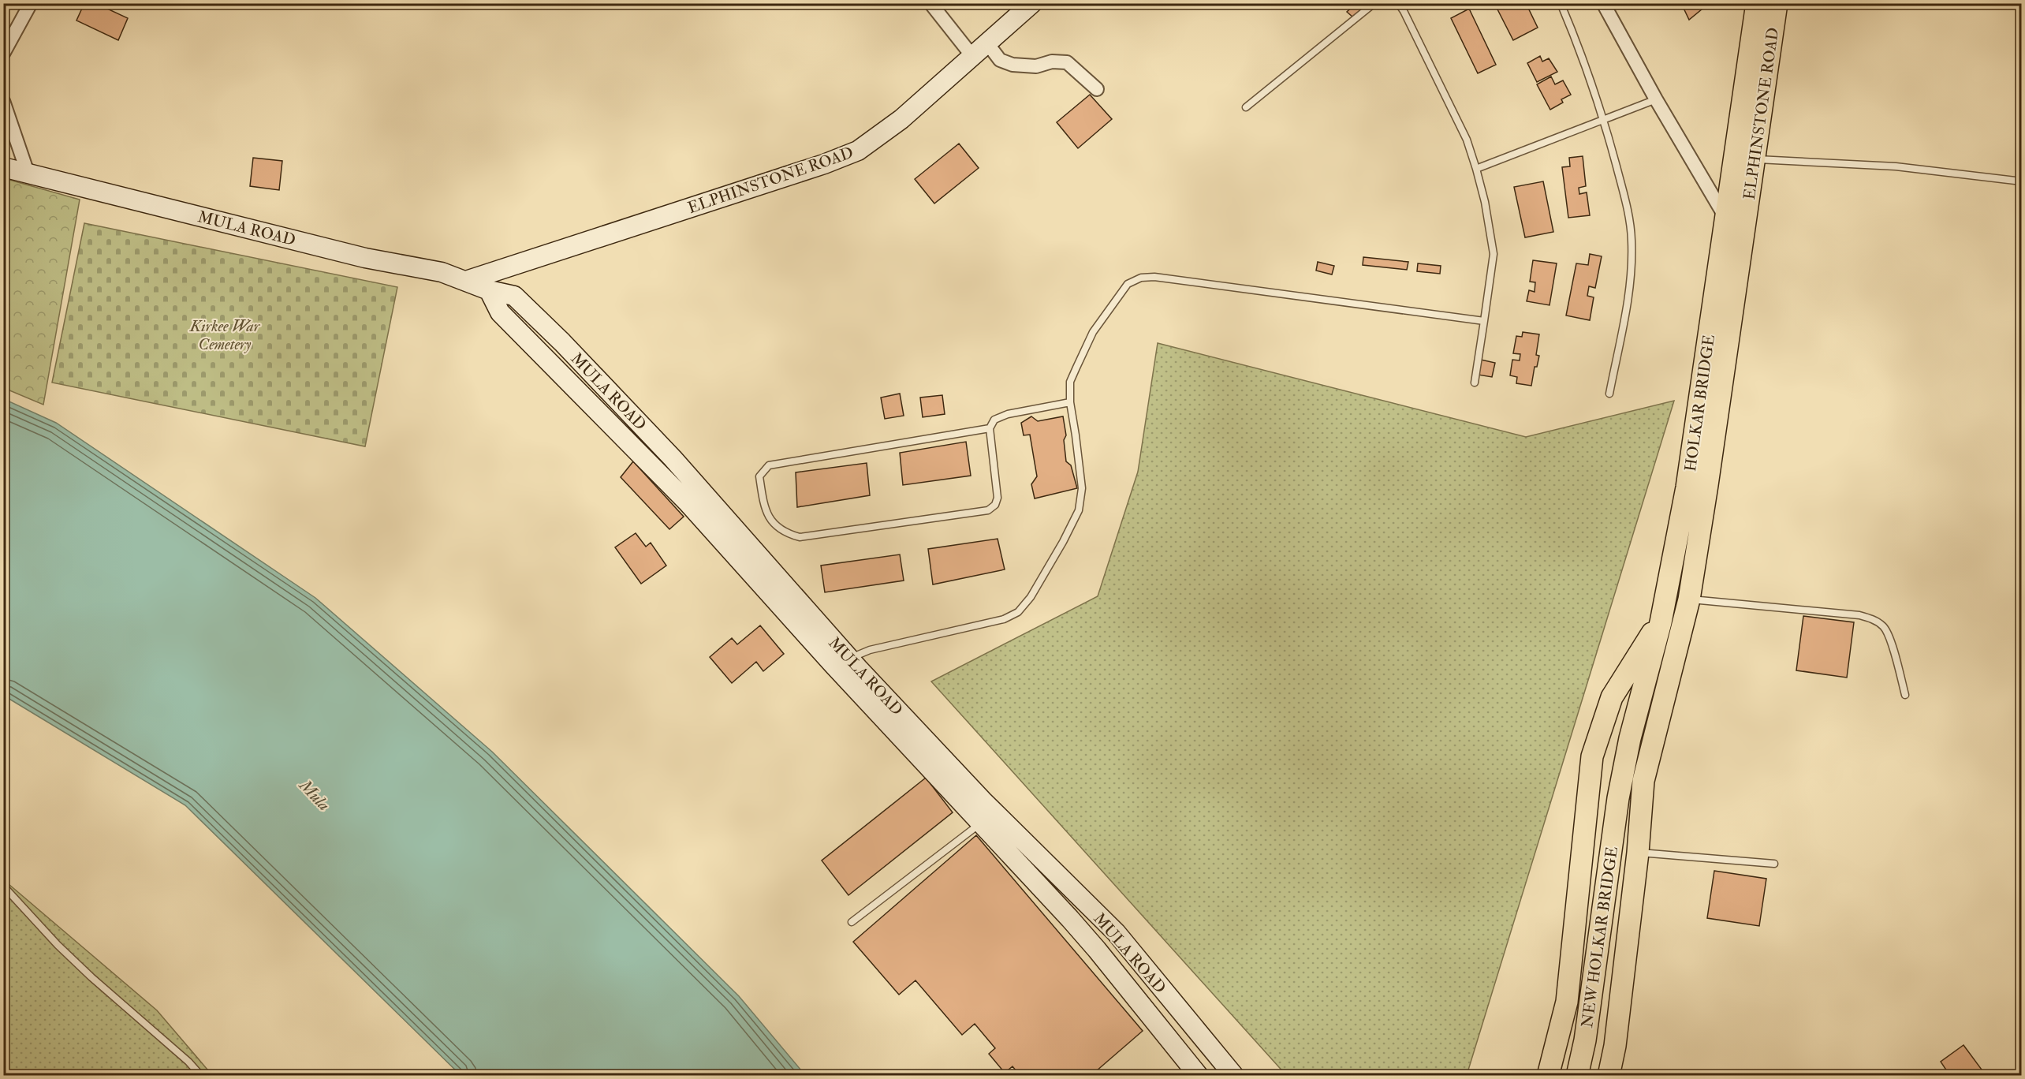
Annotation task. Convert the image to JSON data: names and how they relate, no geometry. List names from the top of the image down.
{
  "streets": {
    "main road": [
      "ELPHINSTONE ROAD",
      "MULA ROAD",
      "HOLKAR BRIDGE",
      "NEW HOLKAR BRIDGE"
    ]
  },
  "crossings": [
    ["ELPHINSTONE ROAD", "MULA ROAD"],
    ["ELPHINSTONE ROAD", "HOLKAR BRIDGE"],
    ["HOLKAR BRIDGE", "NEW HOLKAR BRIDGE"]
  ],
  "water": ["Mula"],
  "parks": ["Kirkee War Cemetery"]
}
